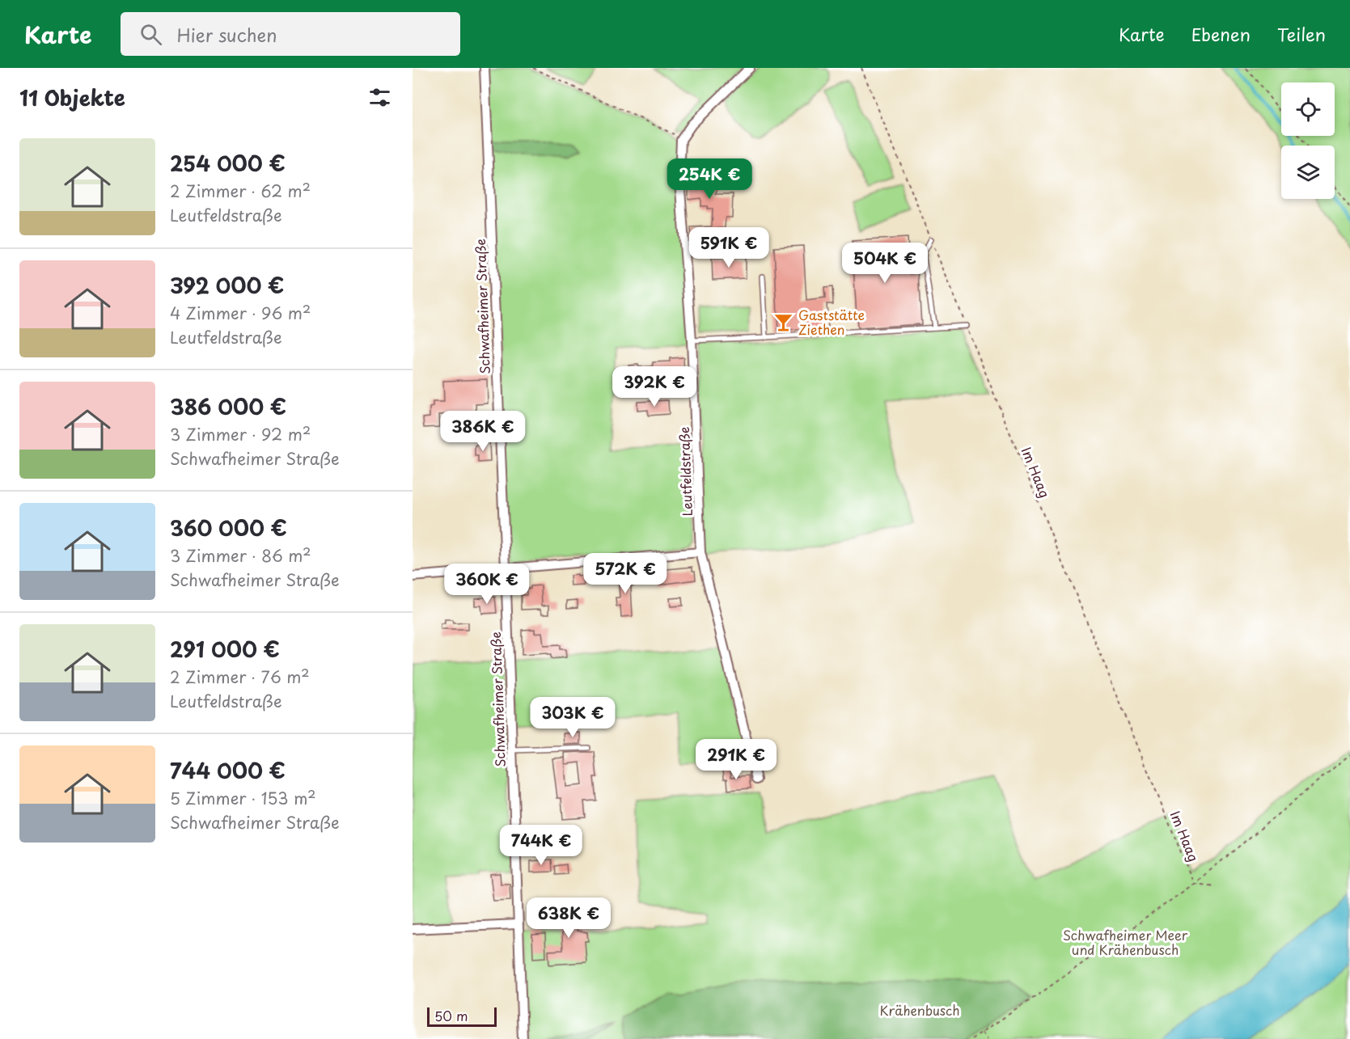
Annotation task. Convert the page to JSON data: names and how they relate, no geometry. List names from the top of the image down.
{
  "streets": {
    "street": ["Schwafheimer Straße", "Leutfeldstraße"],
    "path": ["Im Haag"]
  },
  "parks": ["Schwafheimer Meer und Krähenbusch", "Krähenbusch"],
  "places": {
    "bar": ["Gaststätte Ziethen"]
  },
  "scale_bar": "50 m",
  "page": {
    "header": "Karte",
    "search": "Hier suchen",
    "nav": ["Karte", "Ebenen", "Teilen"],
    "heading": "11 Objekte",
    "list": [
      {
        "name": "254 000 €",
        "note": "2 Zimmer · 62 m² · Leutfeldstraße"
      },
      {
        "name": "392 000 €",
        "note": "4 Zimmer · 96 m² · Leutfeldstraße"
      },
      {
        "name": "386 000 €",
        "note": "3 Zimmer · 92 m² · Schwafheimer Straße"
      },
      {
        "name": "360 000 €",
        "note": "3 Zimmer · 86 m² · Schwafheimer Straße"
      },
      {
        "name": "291 000 €",
        "note": "2 Zimmer · 76 m² · Leutfeldstraße"
      },
      {
        "name": "744 000 €",
        "note": "5 Zimmer · 153 m² · Schwafheimer Straße"
      }
    ],
    "price": [
      "254K €",
      "591K €",
      "504K €",
      "392K €",
      "386K €",
      "572K €",
      "360K €",
      "303K €",
      "291K €",
      "744K €",
      "638K €"
    ],
    "scale": "50 m"
  }
}
